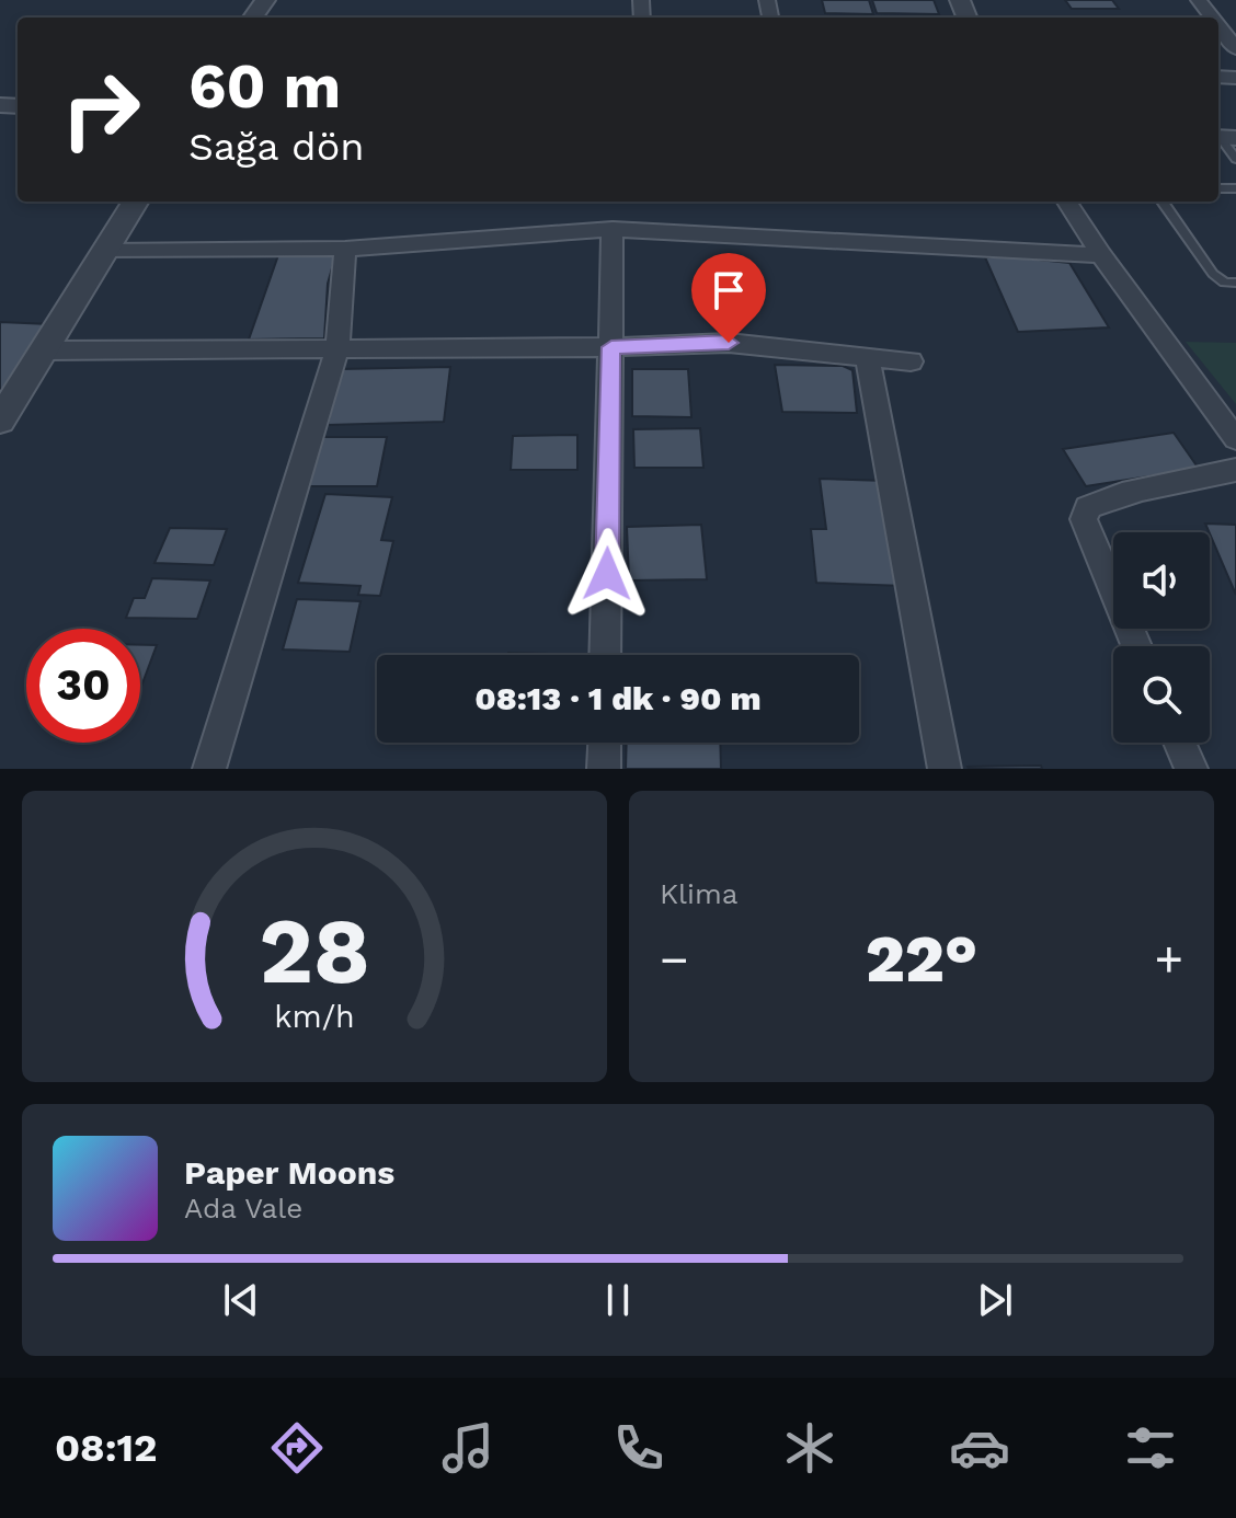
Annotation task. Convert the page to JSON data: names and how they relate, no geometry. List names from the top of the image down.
{
  "page": {
    "turn": ["60 m", "Sağa dön"],
    "limit": "30",
    "trip": "08:13 · 1 dk · 90 m",
    "tile": "Klima",
    "heat": ["−", "22°", "+"],
    "song": ["Paper Moons", "Ada Vale"],
    "tabs": "08:12",
    "gauge": ["28", "km/h"]
  }
}
